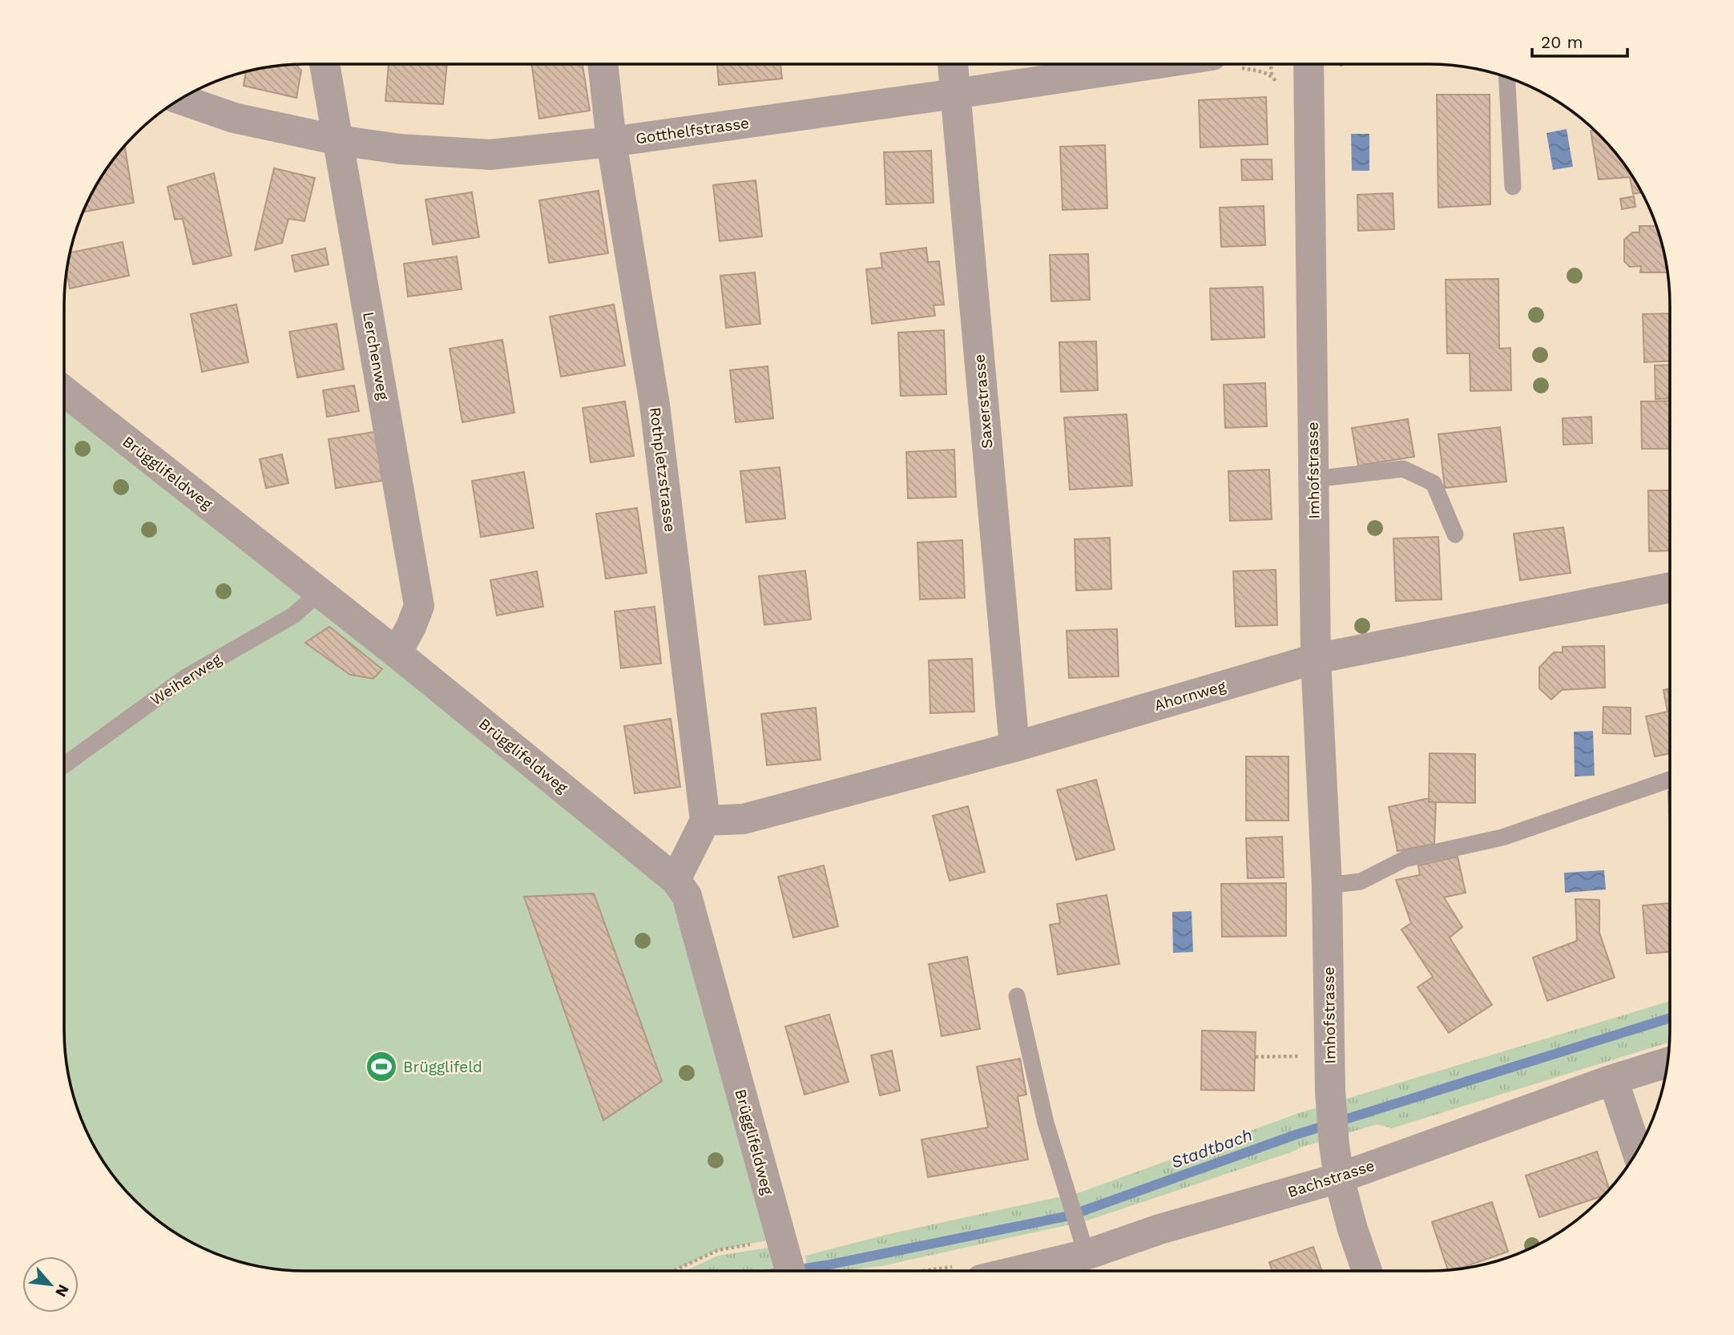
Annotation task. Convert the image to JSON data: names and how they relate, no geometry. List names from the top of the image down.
{
  "streets": {
    "street": [
      "Gotthelfstrasse",
      "Lerchenweg",
      "Saxerstrasse",
      "Rothpletzstrasse",
      "Imhofstrasse",
      "Brügglifeldweg",
      "Ahornweg",
      "Bachstrasse"
    ],
    "lane": ["Weiherweg"]
  },
  "crossings": [
    ["Gotthelfstrasse", "Lerchenweg"],
    ["Gotthelfstrasse", "Saxerstrasse"],
    ["Gotthelfstrasse", "Rothpletzstrasse"],
    ["Lerchenweg", "Brügglifeldweg"],
    ["Saxerstrasse", "Ahornweg"],
    ["Rothpletzstrasse", "Ahornweg"],
    ["Imhofstrasse", "Ahornweg"],
    ["Imhofstrasse", "Bachstrasse"],
    ["Brügglifeldweg", "Weiherweg"]
  ],
  "water": ["Stadtbach"],
  "places": {
    "sports": ["Brügglifeld"]
  },
  "scale_bar": "20 m",
  "north": "bottom right"
}
